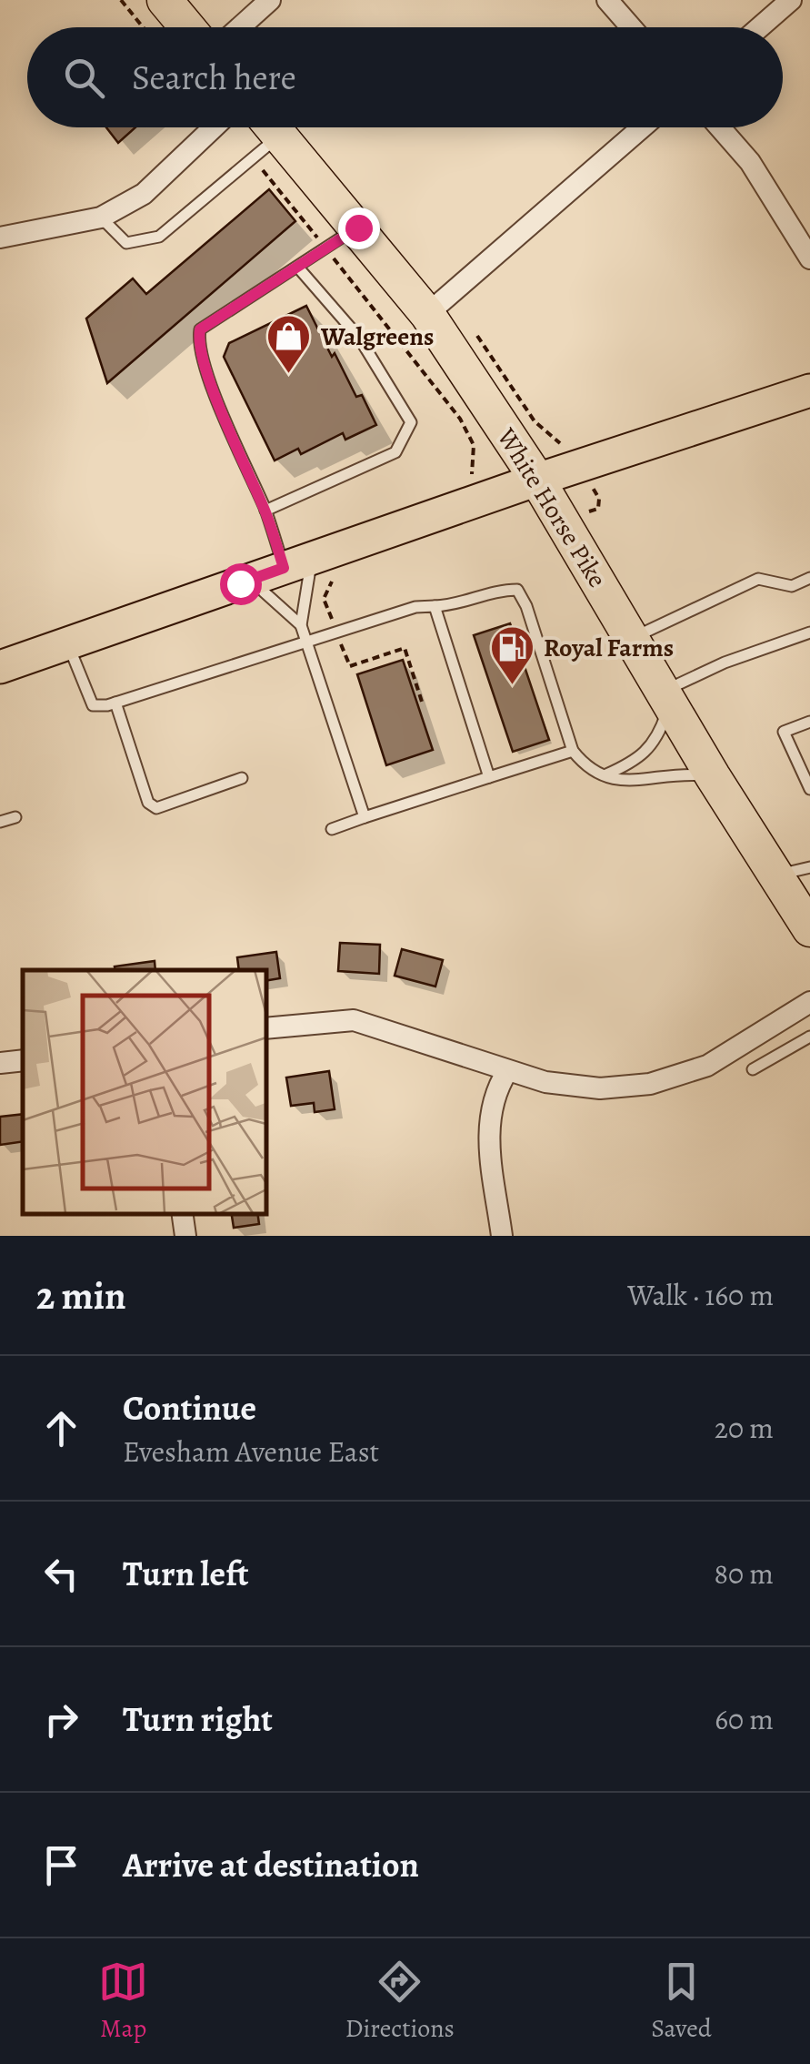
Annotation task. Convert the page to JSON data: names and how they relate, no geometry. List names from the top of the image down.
{
  "streets": {
    "highway": ["White Horse Pike"]
  },
  "places": {
    "shop": ["Walgreens"],
    "fuel station": ["Royal Farms"]
  },
  "page": {
    "search": "Search here",
    "heading": ["2 min", "Walk · 160 m"],
    "list": [
      ["Continue", "Evesham Avenue East", "20 m"],
      ["Turn left", "80 m"],
      ["Turn right", "60 m"],
      "Arrive at destination"
    ],
    "nav": ["Map", "Directions", "Saved"]
  }
}
